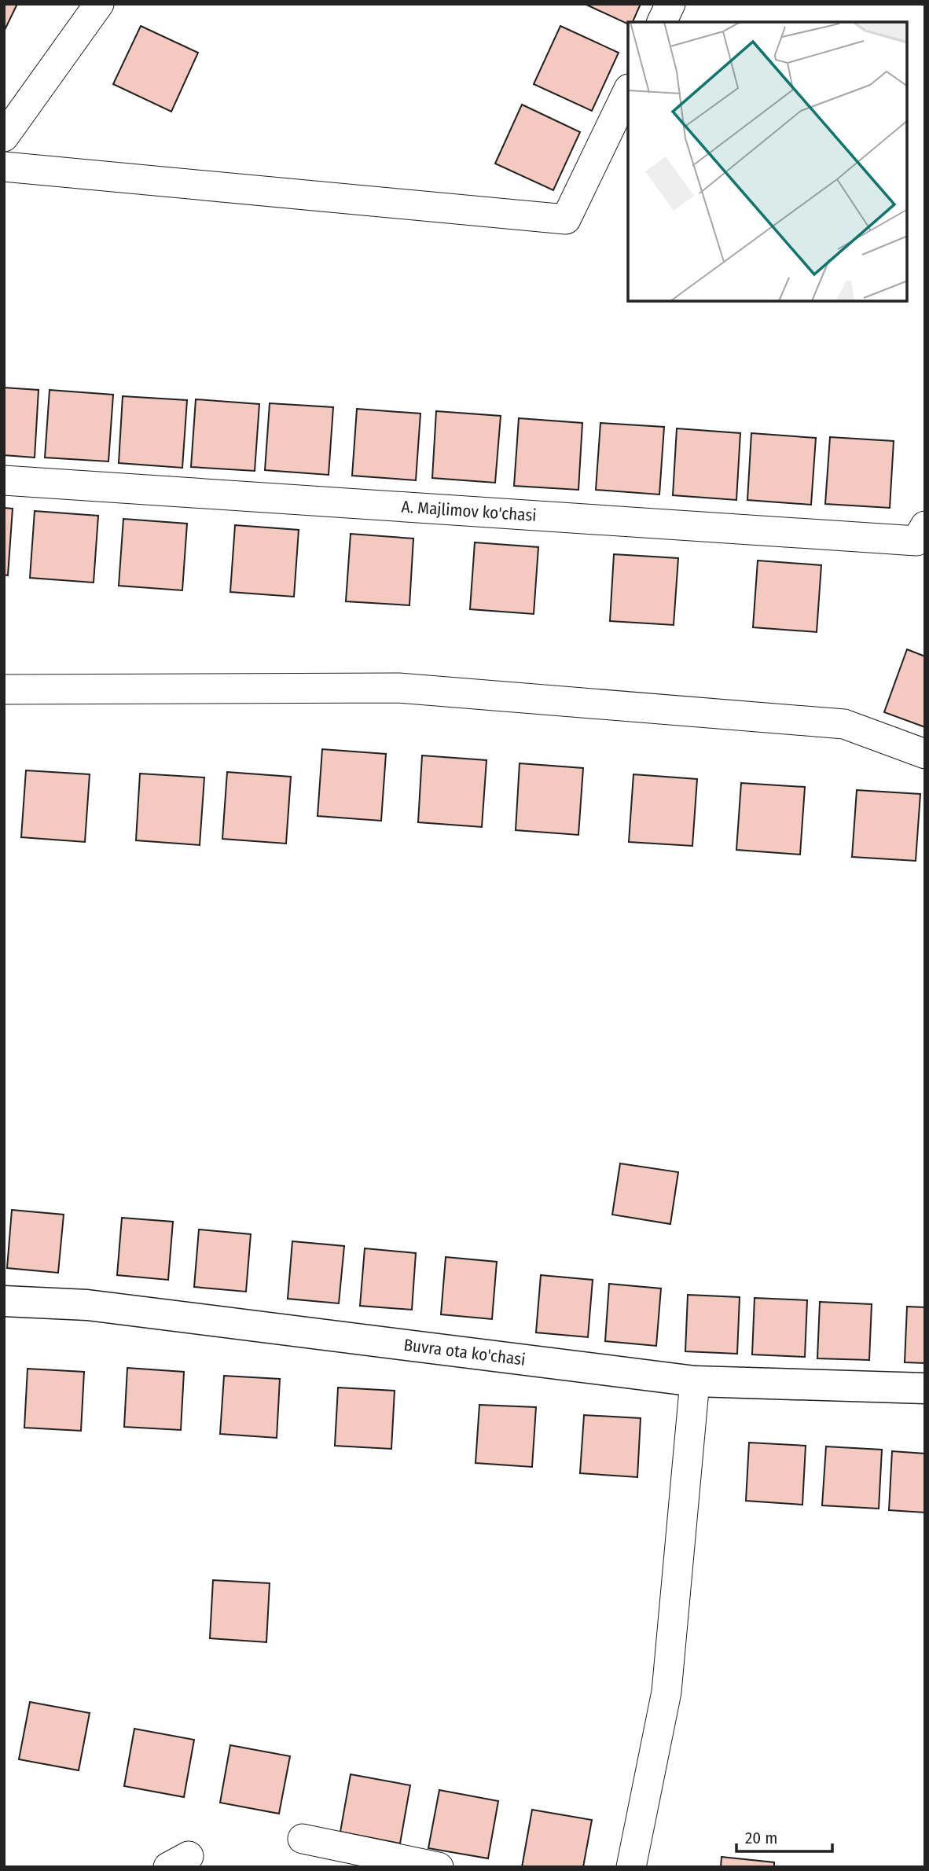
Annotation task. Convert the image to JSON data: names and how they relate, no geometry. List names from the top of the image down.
{
  "streets": {
    "main road": ["Buvra ota ko'chasi"],
    "street": ["A. Majlimov ko'chasi"]
  },
  "scale_bar": "20 m"
}
